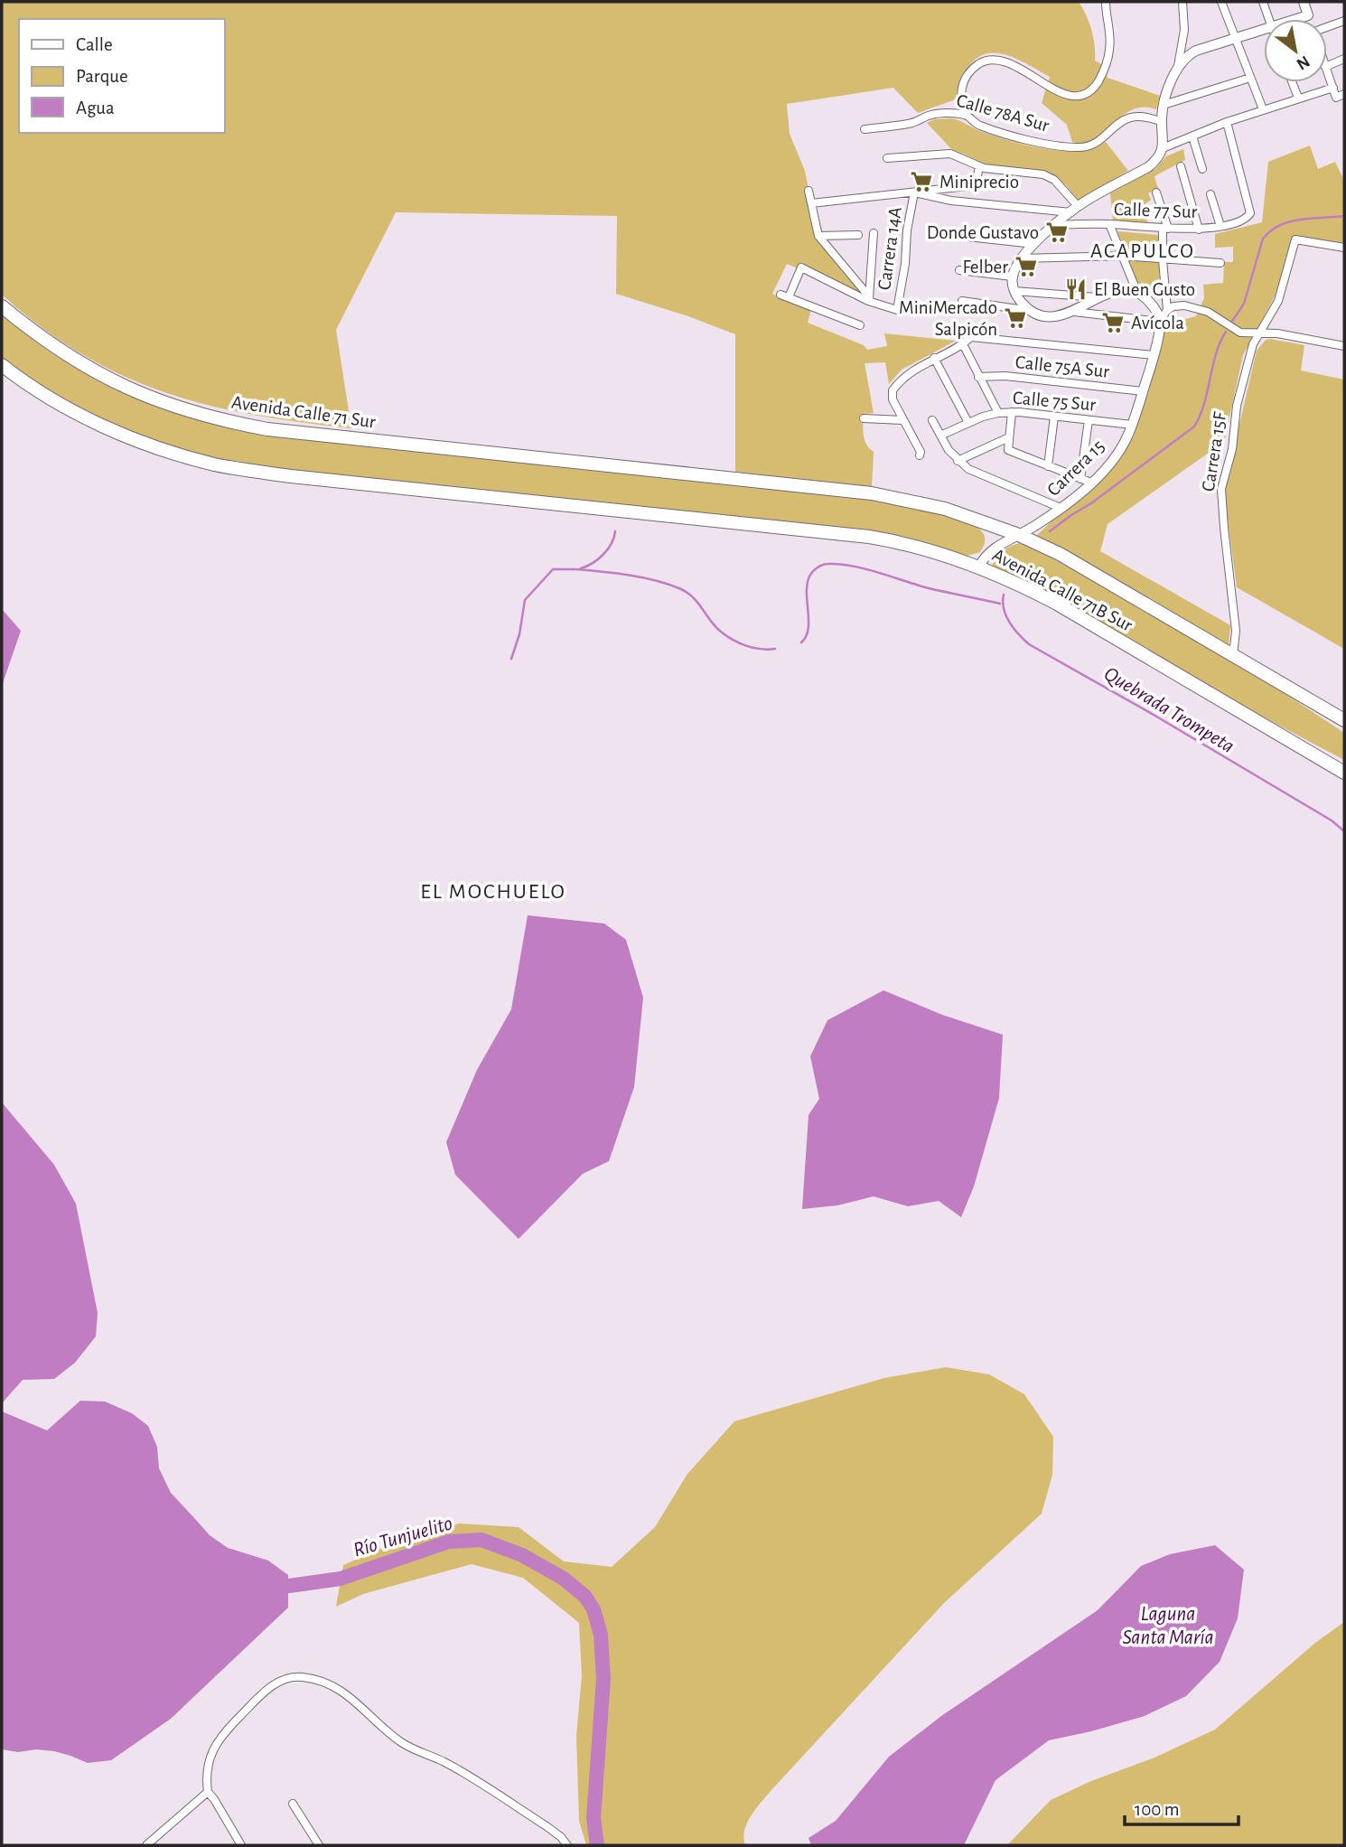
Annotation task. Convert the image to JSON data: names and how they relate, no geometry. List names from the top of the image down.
{
  "streets": {
    "highway": ["Avenida Calle 71 Sur", "Avenida Calle 71B Sur"],
    "street": [
      "Calle 78A Sur",
      "Calle 77 Sur",
      "Carrera 14A",
      "Calle 75A Sur",
      "Calle 75 Sur",
      "Carrera 15F",
      "Carrera 15"
    ]
  },
  "crossings": [
    ["Calle 75A Sur", "Carrera 15"],
    ["Calle 75 Sur", "Carrera 15"],
    ["Avenida Calle 71 Sur", "Avenida Calle 71B Sur"],
    ["Carrera 15F", "Avenida Calle 71B Sur"],
    ["Carrera 15", "Avenida Calle 71B Sur"]
  ],
  "districts": ["ACAPULCO", "EL MOCHUELO"],
  "water": ["Quebrada Trompeta", "Río Tunjuelito", "Laguna Santa María"],
  "places": {
    "supermarket": [
      "Miniprecio",
      "Donde Gustavo",
      "Felber",
      "MiniMercado Salpicón",
      "Avícola"
    ],
    "restaurant": ["El Buen Gusto"]
  },
  "legend": ["Calle", "Parque", "Agua"],
  "scale_bar": "100 m",
  "north": "bottom right"
}
